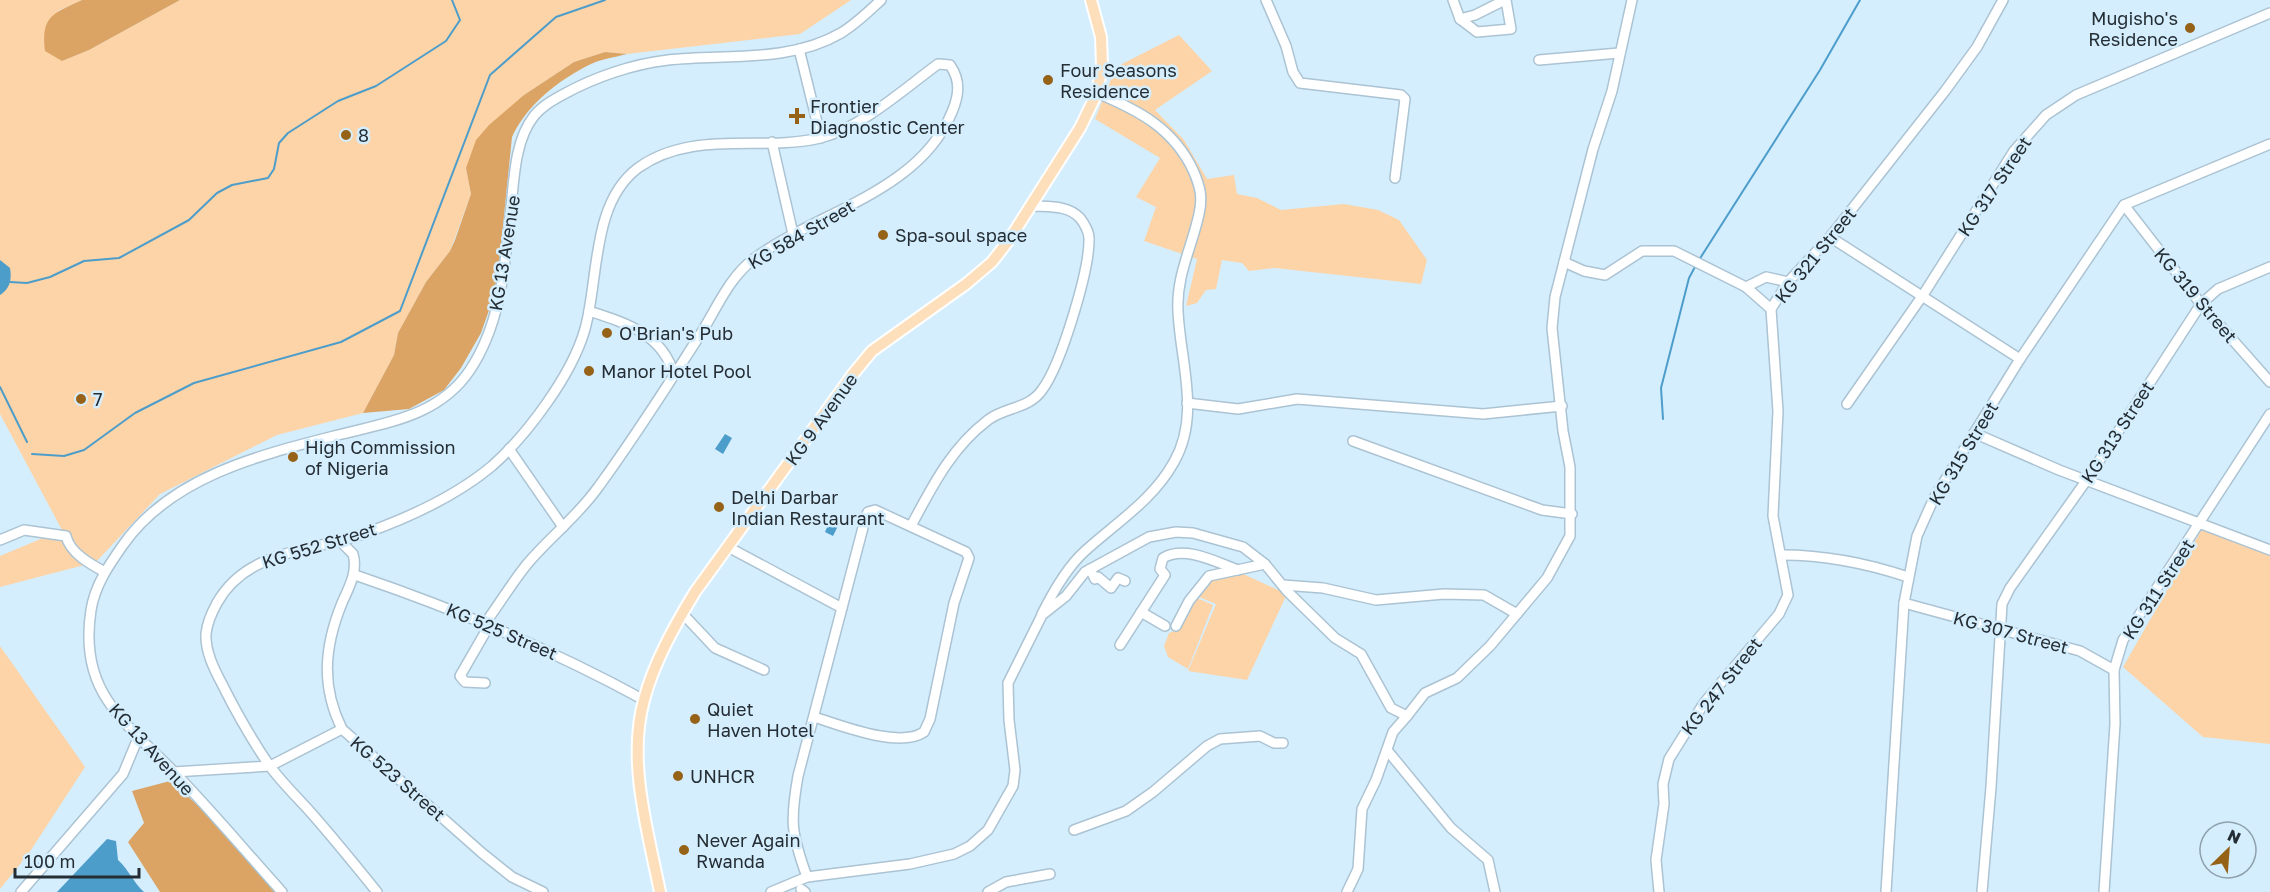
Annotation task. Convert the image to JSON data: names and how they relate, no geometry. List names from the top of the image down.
{
  "streets": {
    "main road": ["KG 9 Avenue"],
    "street": [
      "KG 317 Street",
      "KG 584 Street",
      "KG 13 Avenue",
      "KG 321 Street",
      "KG 319 Street",
      "KG 313 Street",
      "KG 315 Street",
      "KG 552 Street",
      "KG 311 Street",
      "KG 525 Street",
      "KG 307 Street",
      "KG 247 Street",
      "KG 523 Street"
    ]
  },
  "crossings": [
    ["KG 584 Street", "KG 552 Street"],
    ["KG 584 Street", "KG 525 Street"],
    ["KG 321 Street", "KG 247 Street"],
    ["KG 319 Street", "KG 313 Street"],
    ["KG 319 Street", "KG 315 Street"],
    ["KG 9 Avenue", "KG 525 Street"],
    ["KG 313 Street", "KG 307 Street"],
    ["KG 315 Street", "KG 307 Street"],
    ["KG 552 Street", "KG 523 Street"],
    ["KG 311 Street", "KG 307 Street"],
    ["KG 525 Street", "KG 523 Street"]
  ],
  "places": {
    "other": [
      "Mugisho's Residence",
      "Four Seasons Residence",
      "8",
      "Spa-soul space",
      "O'Brian's Pub",
      "Manor Hotel Pool",
      "7",
      "High Commission of Nigeria",
      "Delhi Darbar Indian Restaurant",
      "Quiet Haven Hotel",
      "UNHCR",
      "Never Again Rwanda"
    ],
    "health": ["Frontier Diagnostic Center"]
  },
  "scale_bar": "100 m",
  "north": "top right"
}
